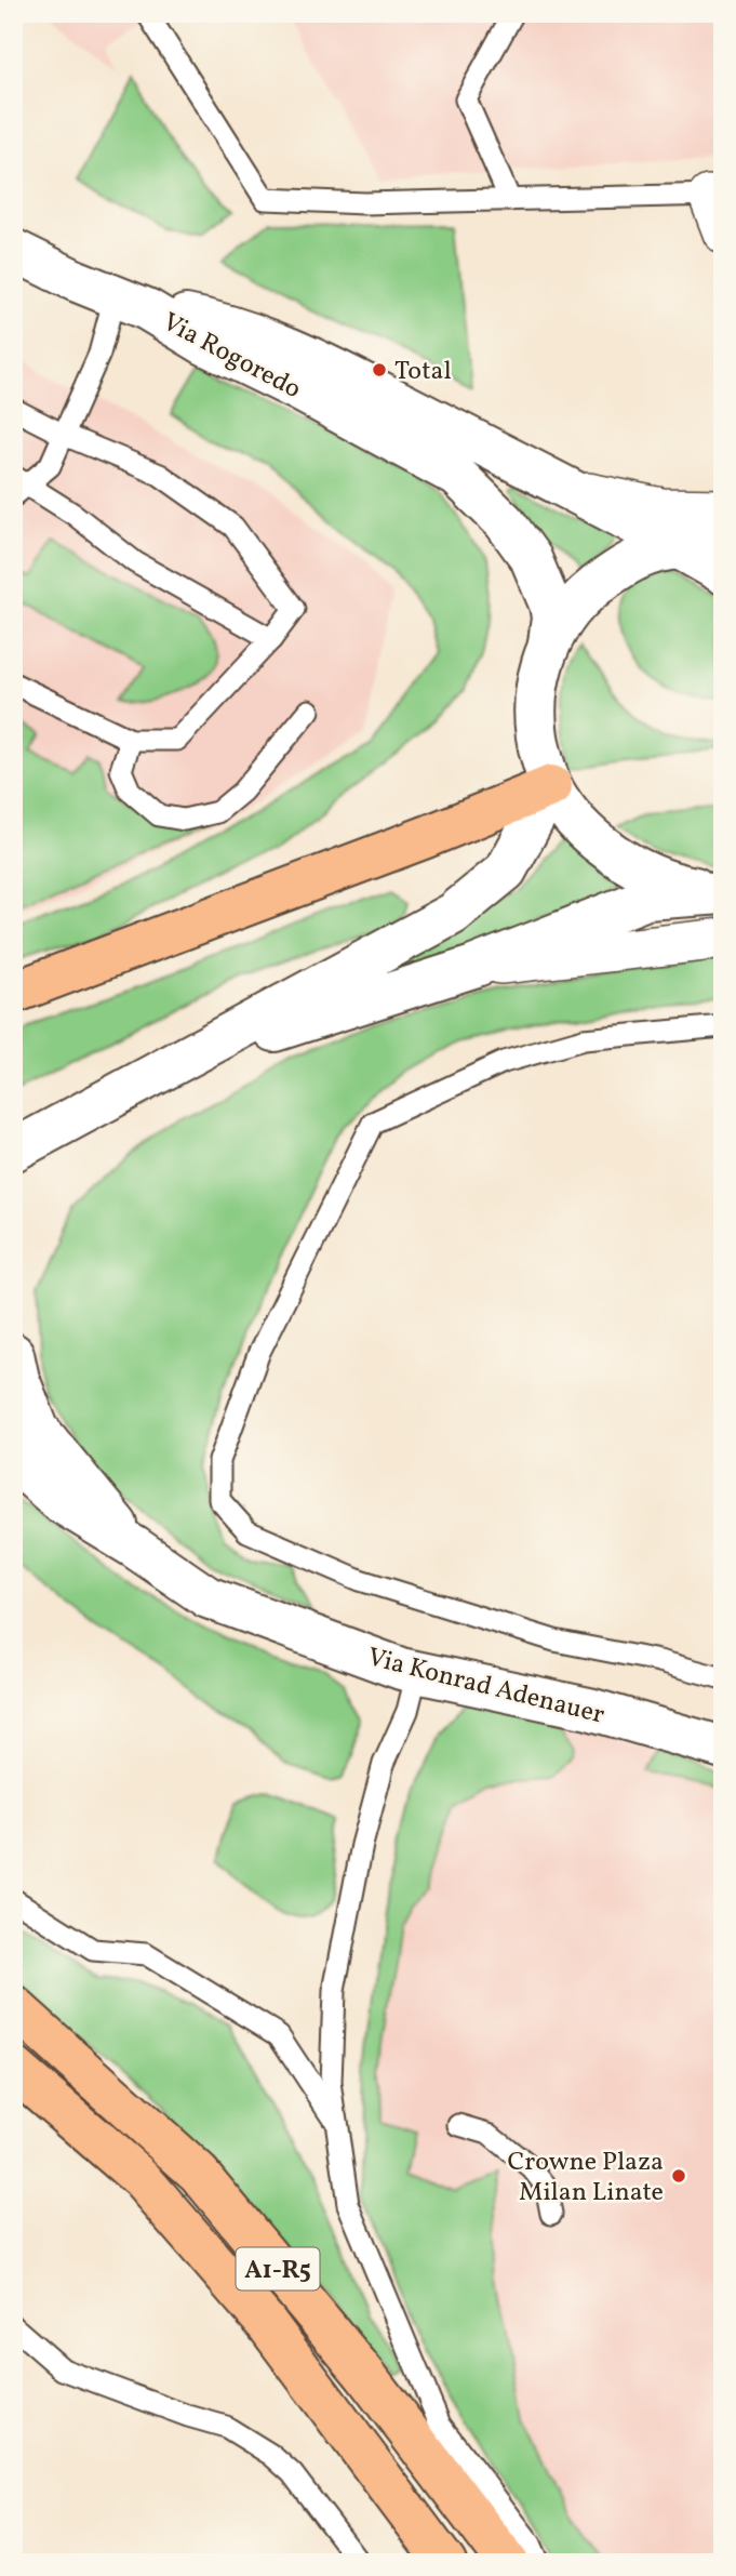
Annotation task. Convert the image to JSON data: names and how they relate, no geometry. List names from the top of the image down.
{
  "streets": {
    "highway": ["A1-R5"],
    "street": ["Via Rogoredo", "Via Konrad Adenauer"]
  },
  "places": ["Total", "Crowne Plaza Milan Linate"]
}
